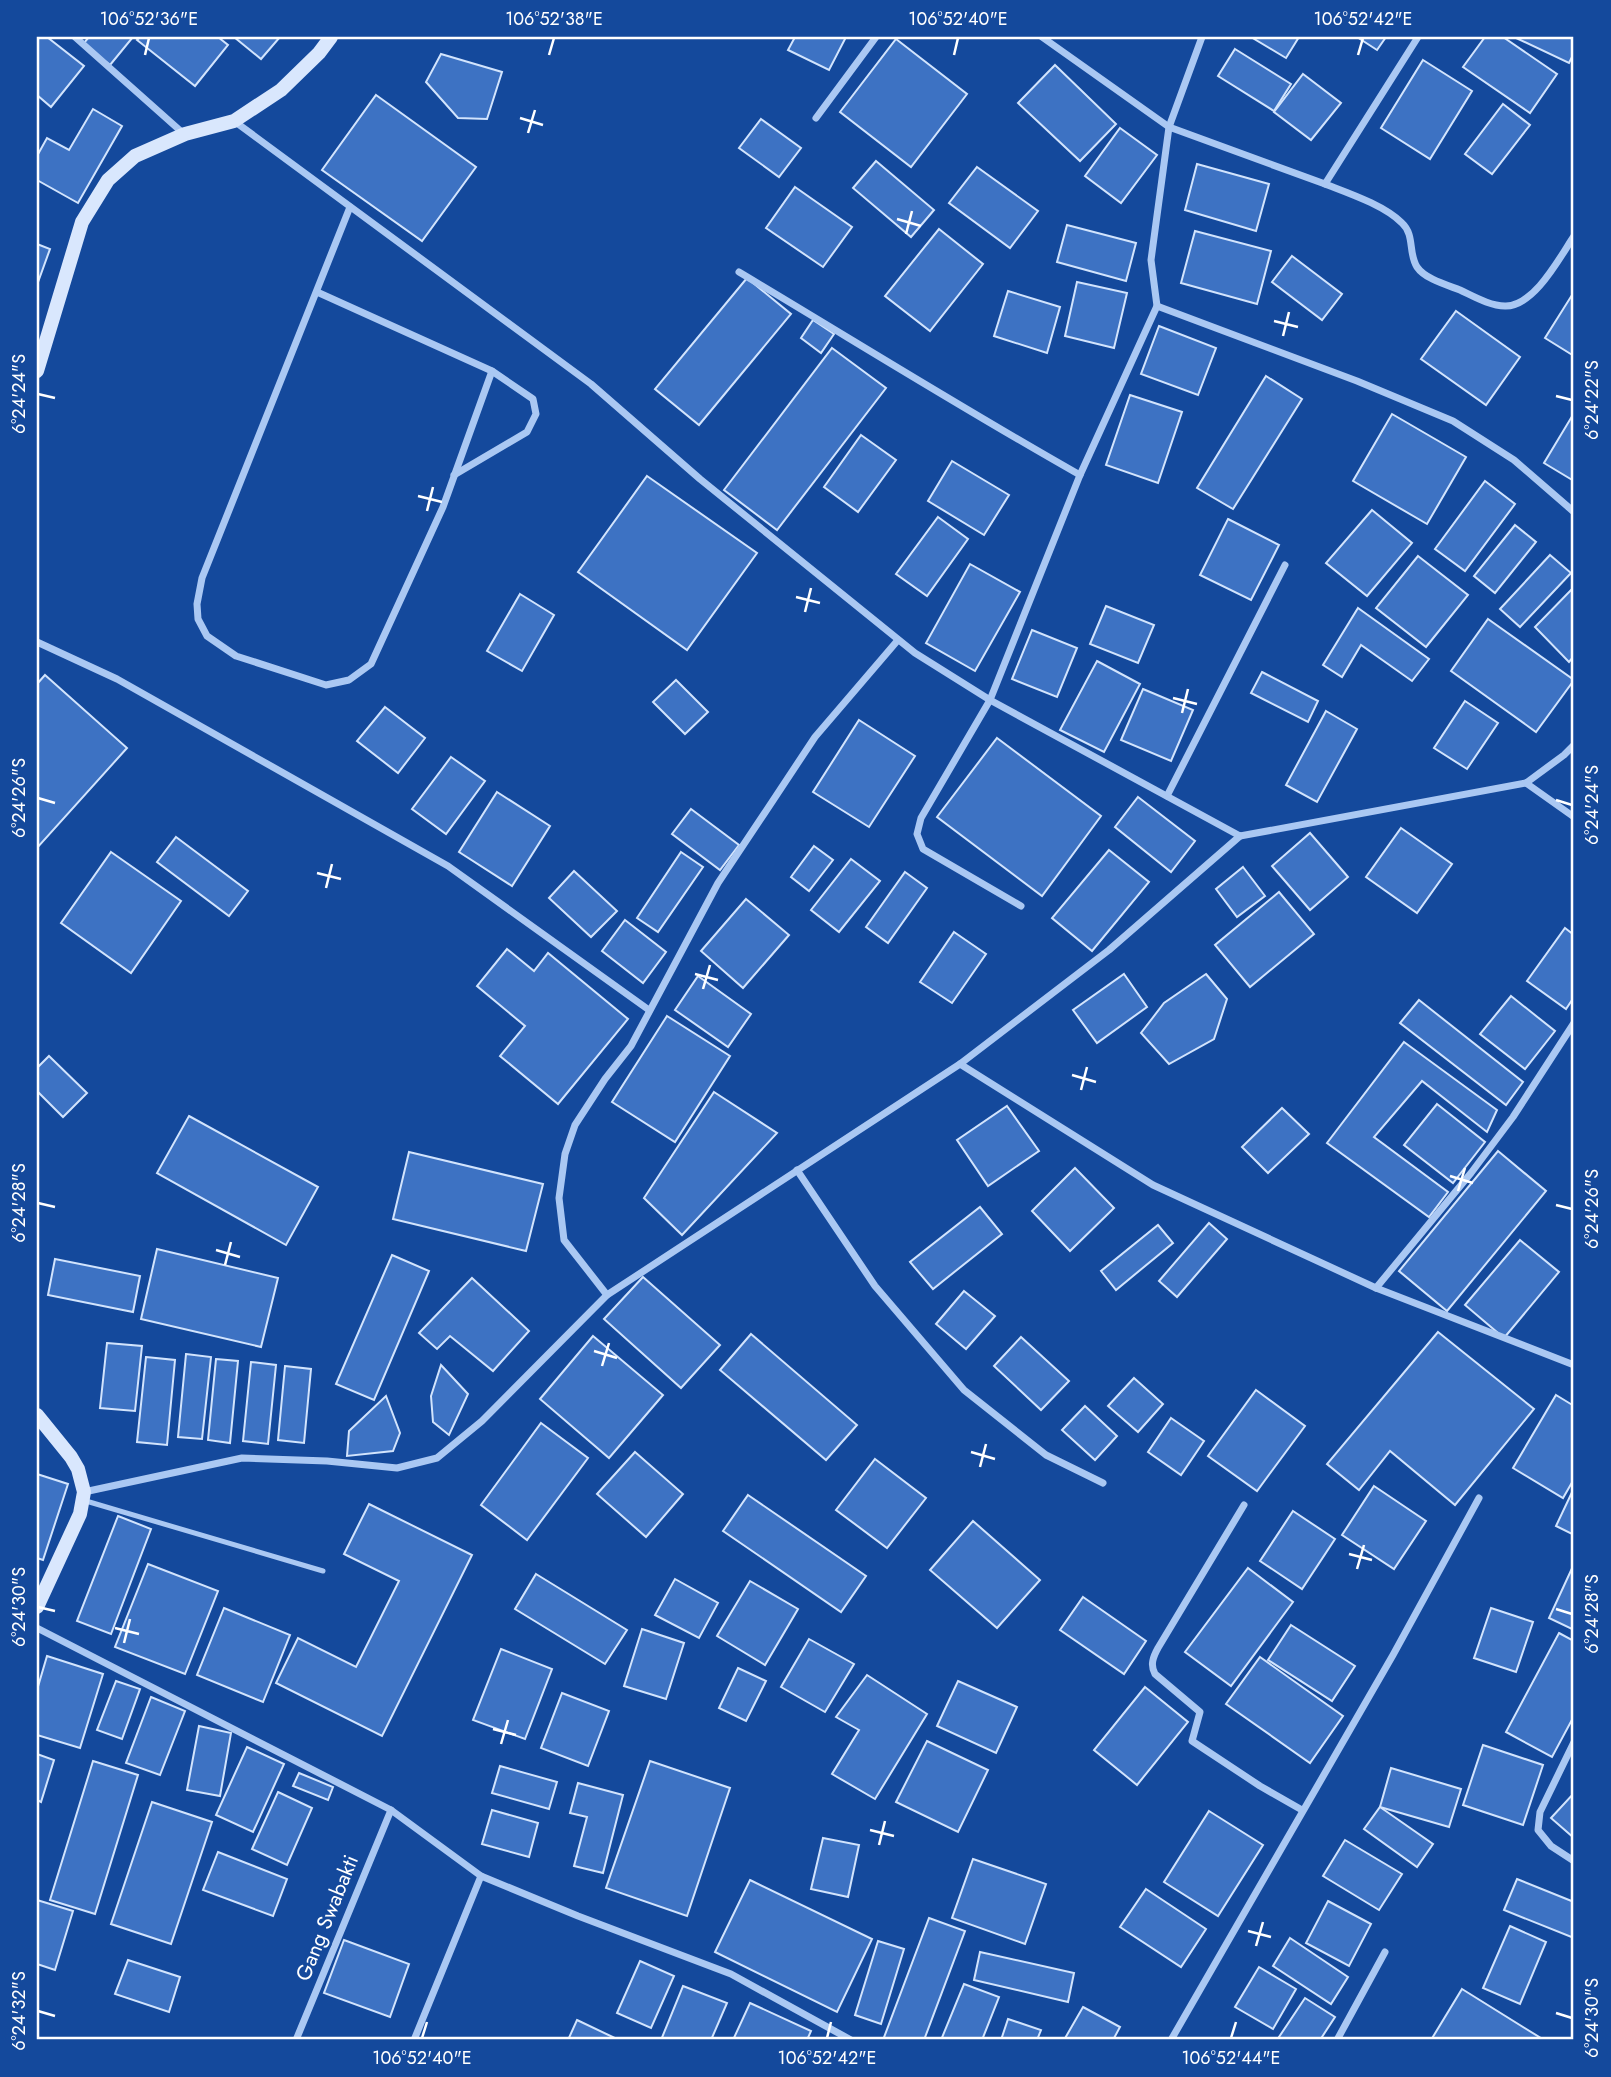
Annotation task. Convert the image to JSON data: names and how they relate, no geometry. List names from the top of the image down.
{
  "streets": {
    "street": ["Gang Swabakti"]
  },
  "coordinates": [
    "106°52'36\"E",
    "106°52'38\"E",
    "106°52'40\"E",
    "106°52'42\"E",
    "6°24'24\"S",
    "6°24'22\"S",
    "6°24'26\"S",
    "6°24'28\"S",
    "6°24'30\"S",
    "6°24'32\"S",
    "106°52'44\"E"
  ]
}
